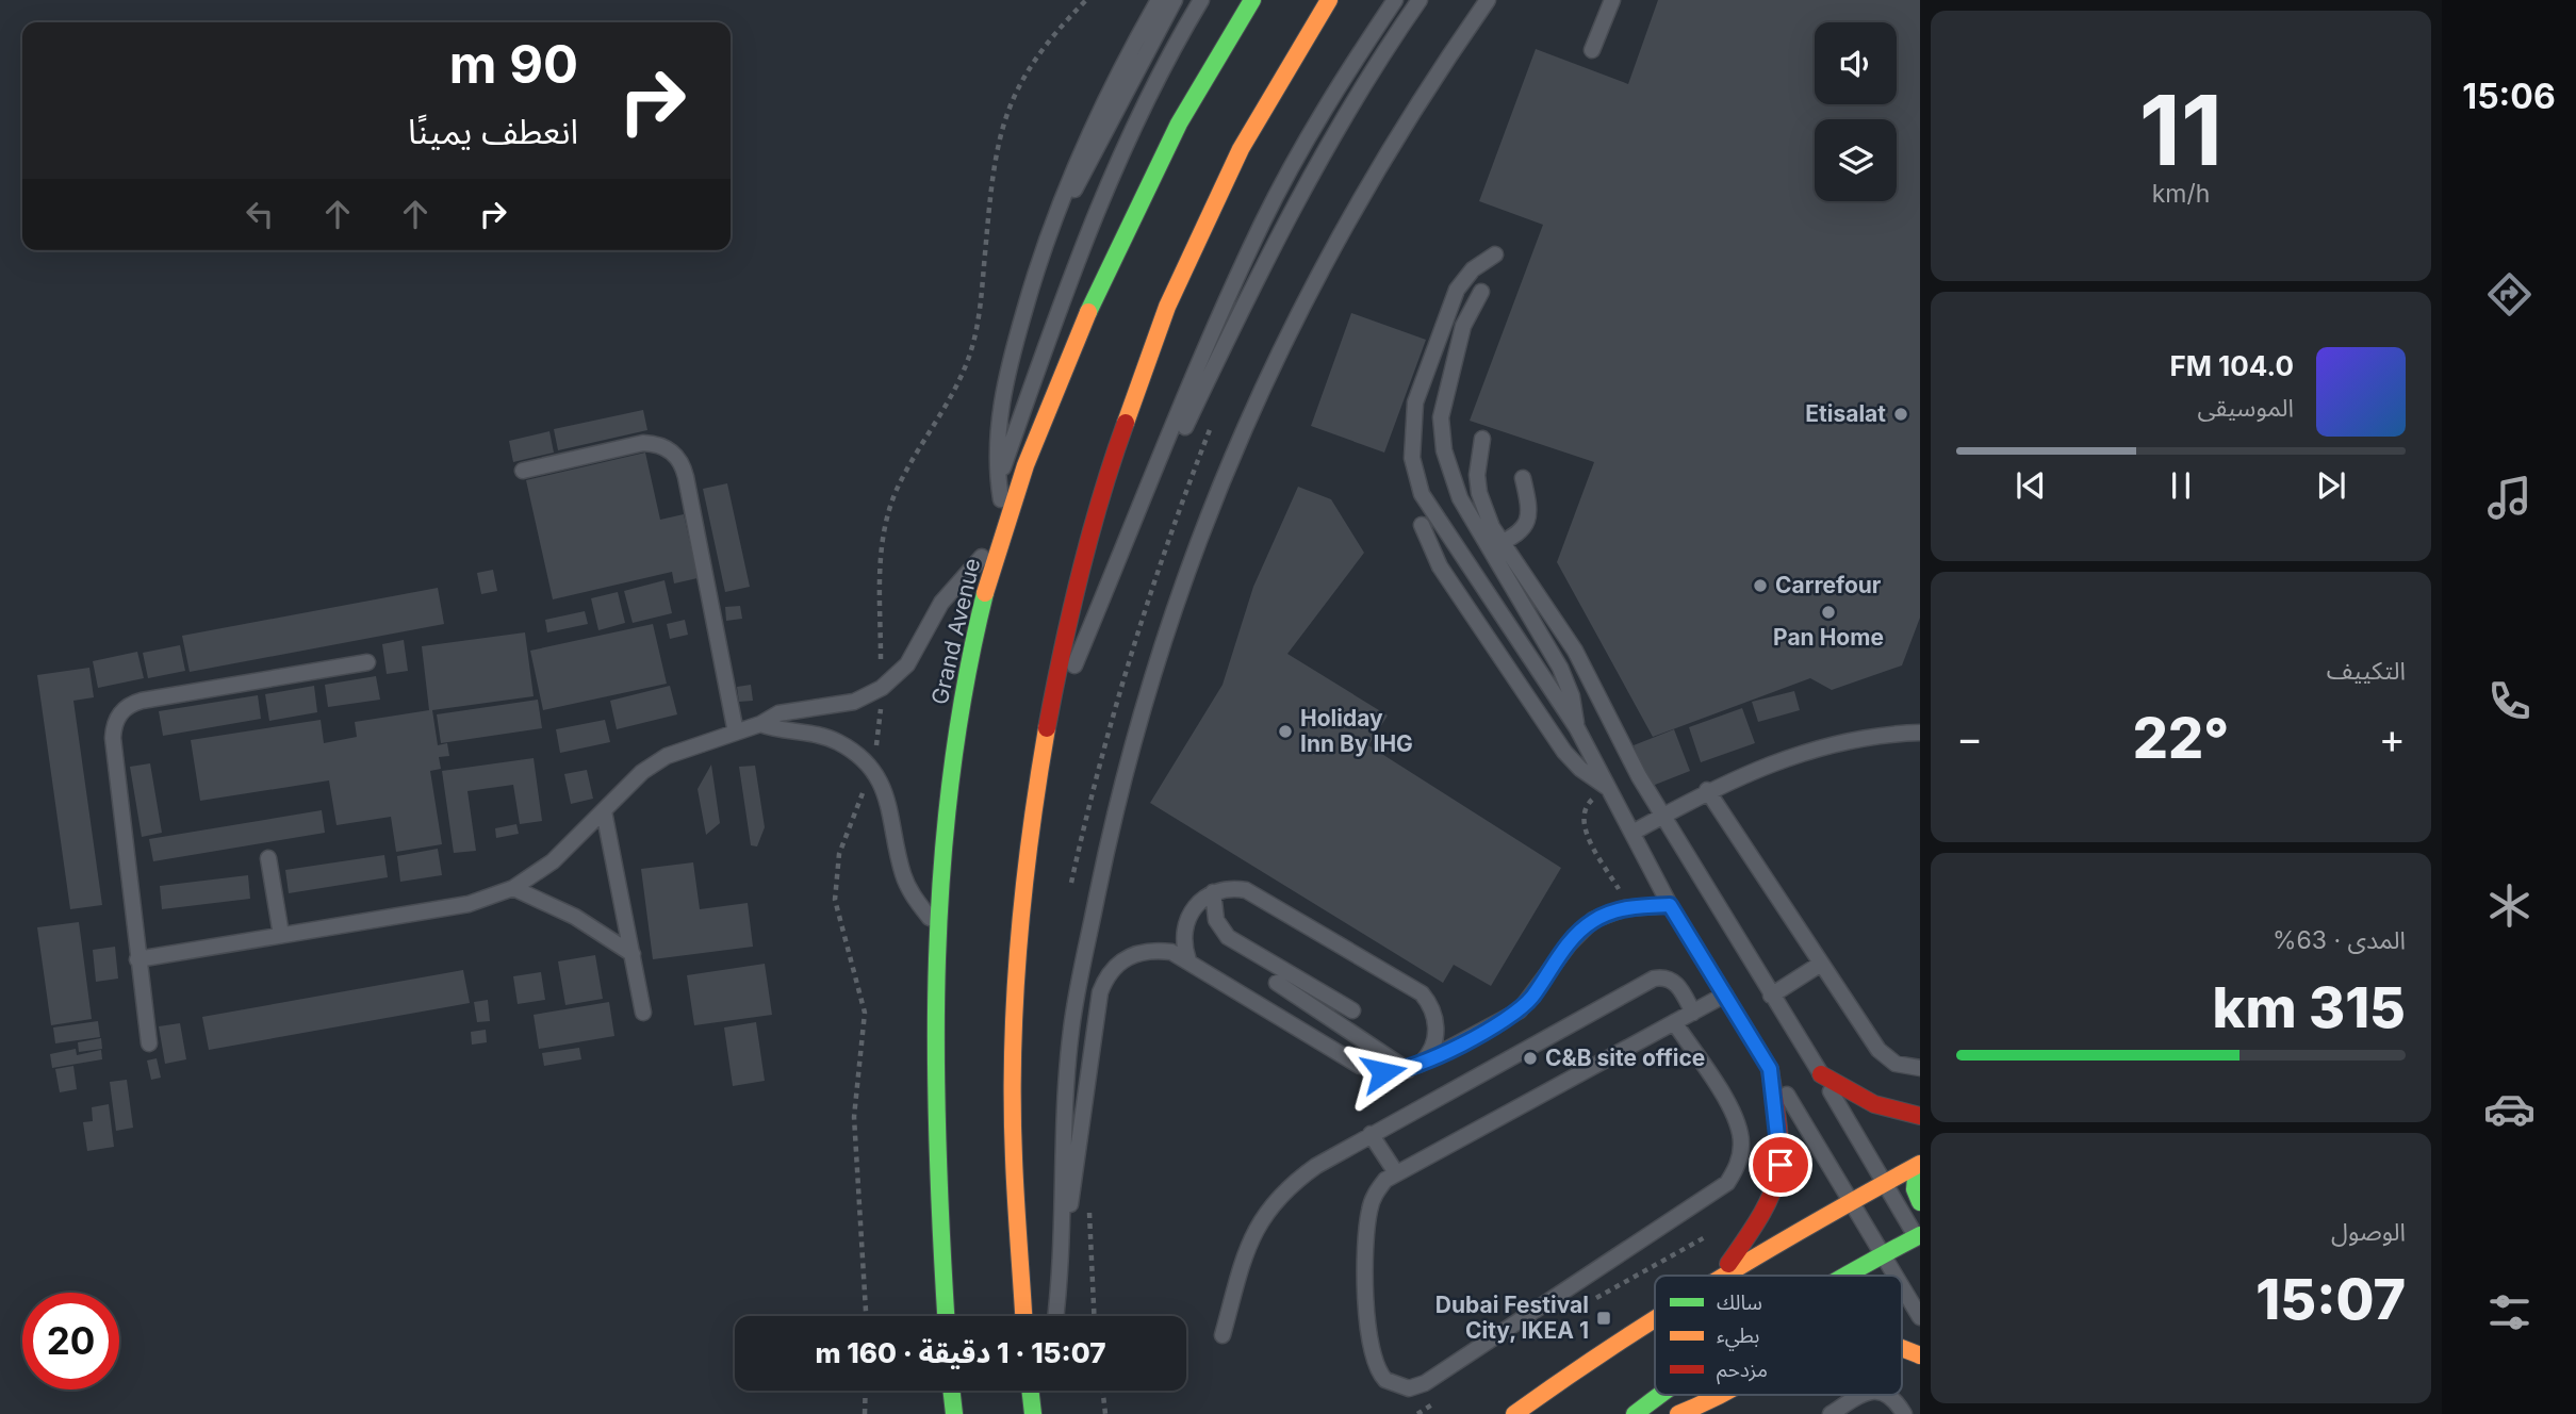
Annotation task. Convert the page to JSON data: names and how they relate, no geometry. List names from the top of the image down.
{
  "streets": {
    "main road": ["Grand Avenue"]
  },
  "places": {
    "other": [
      "Etisalat",
      "Carrefour",
      "Pan Home",
      "Holiday Inn By IHG",
      "C&B site office"
    ],
    "transit": ["Dubai Festival City, IKEA 1"]
  },
  "legend": ["سالك", "بطيء", "مزدحم"],
  "page": {
    "tabs": "15:06",
    "tile": [
      ["11", "km/h"],
      "التكييف",
      ["المدى · 63%", "315 km"],
      ["الوصول", "15:07"]
    ],
    "turn": ["90 m", "انعطف يمينًا"],
    "song": ["104.0 FM", "الموسيقى"],
    "heat": ["−", "22°", "+"],
    "limit": "20",
    "trip": "15:07 · 1 دقيقة · 160 m"
  }
}
